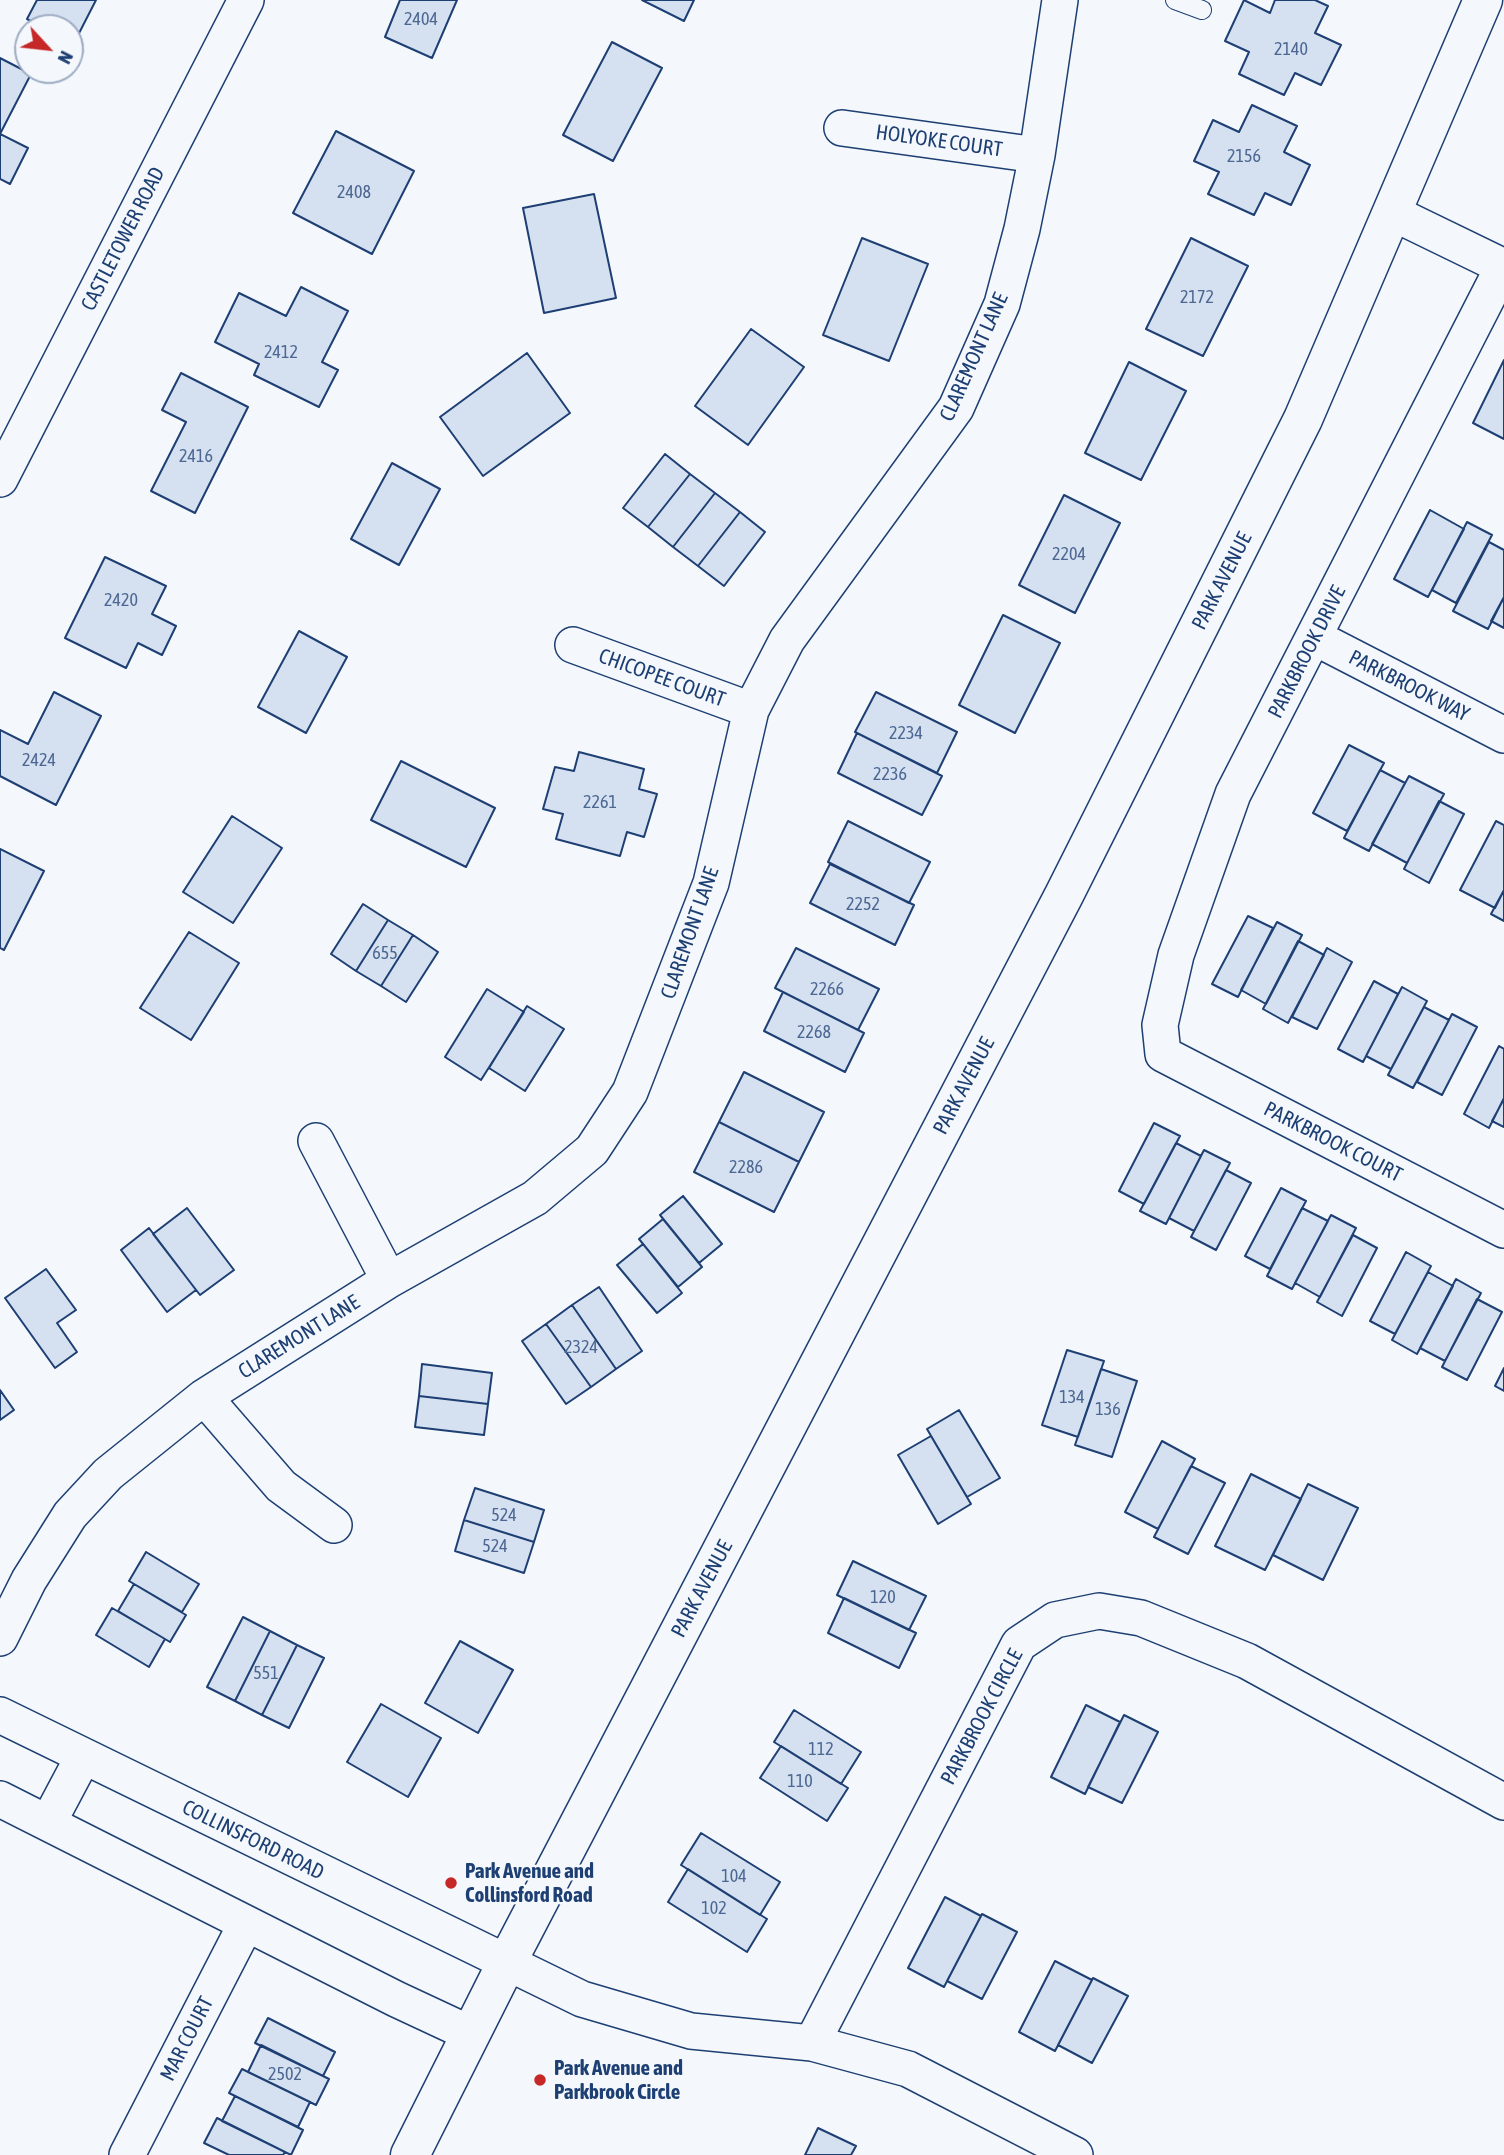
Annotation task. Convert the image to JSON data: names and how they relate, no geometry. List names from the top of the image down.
{
  "streets": {
    "main road": ["PARK AVENUE"],
    "street": [
      "HOLYOKE COURT",
      "CASTLETOWER ROAD",
      "CLAREMONT LANE",
      "PARKBROOK DRIVE",
      "CHICOPEE COURT",
      "PARKBROOK WAY",
      "PARKBROOK COURT",
      "PARKBROOK CIRCLE",
      "COLLINSFORD ROAD",
      "MAR COURT"
    ]
  },
  "crossings": [
    ["HOLYOKE COURT", "CLAREMONT LANE"],
    ["CLAREMONT LANE", "CHICOPEE COURT"],
    ["PARK AVENUE", "COLLINSFORD ROAD"],
    ["PARKBROOK DRIVE", "PARKBROOK WAY"],
    ["PARKBROOK DRIVE", "PARKBROOK COURT"]
  ],
  "places": ["Park Avenue and Collinsford Road", "Park Avenue and Parkbrook Circle"],
  "house_numbers": [
    "2404",
    "2140",
    "2156",
    "2408",
    "2172",
    "2412",
    "2416",
    "2204",
    "2420",
    "2234",
    "2424",
    "2236",
    "2261",
    "2252",
    "655",
    "2266",
    "2268",
    "2286",
    "2324",
    "134",
    "136",
    "524",
    "524",
    "120",
    "551",
    "112",
    "110",
    "104",
    "102",
    "2502"
  ],
  "north": "bottom right"
}
